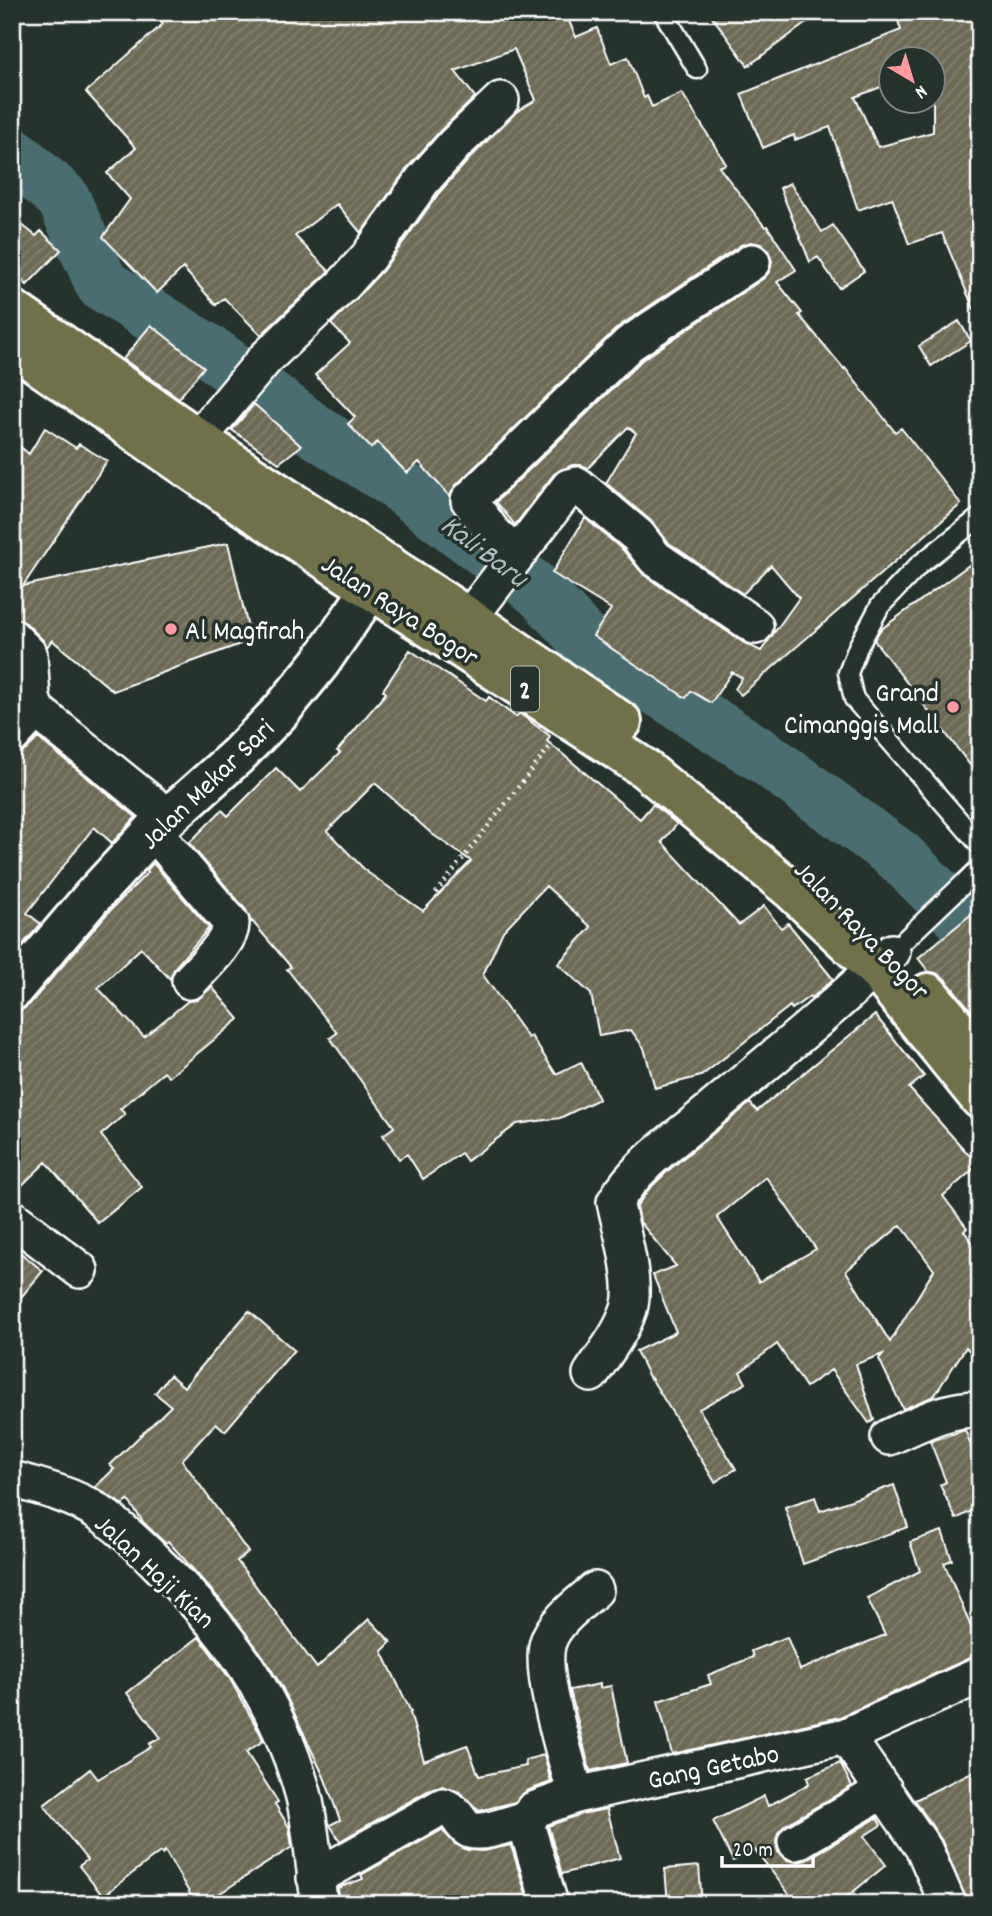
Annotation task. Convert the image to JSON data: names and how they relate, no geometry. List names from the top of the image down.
{
  "streets": {
    "highway": ["Jalan Raya Bogor", "2"],
    "main road": ["Jalan Mekar Sari"],
    "street": ["Jalan Haji Kian", "Gang Getabo"]
  },
  "crossings": [
    ["Jalan Raya Bogor", "Jalan Mekar Sari"]
  ],
  "water": ["Kali Baru"],
  "places": ["Al Magfirah", "Grand Cimanggis Mall"],
  "scale_bar": "20 m",
  "north": "bottom right"
}
